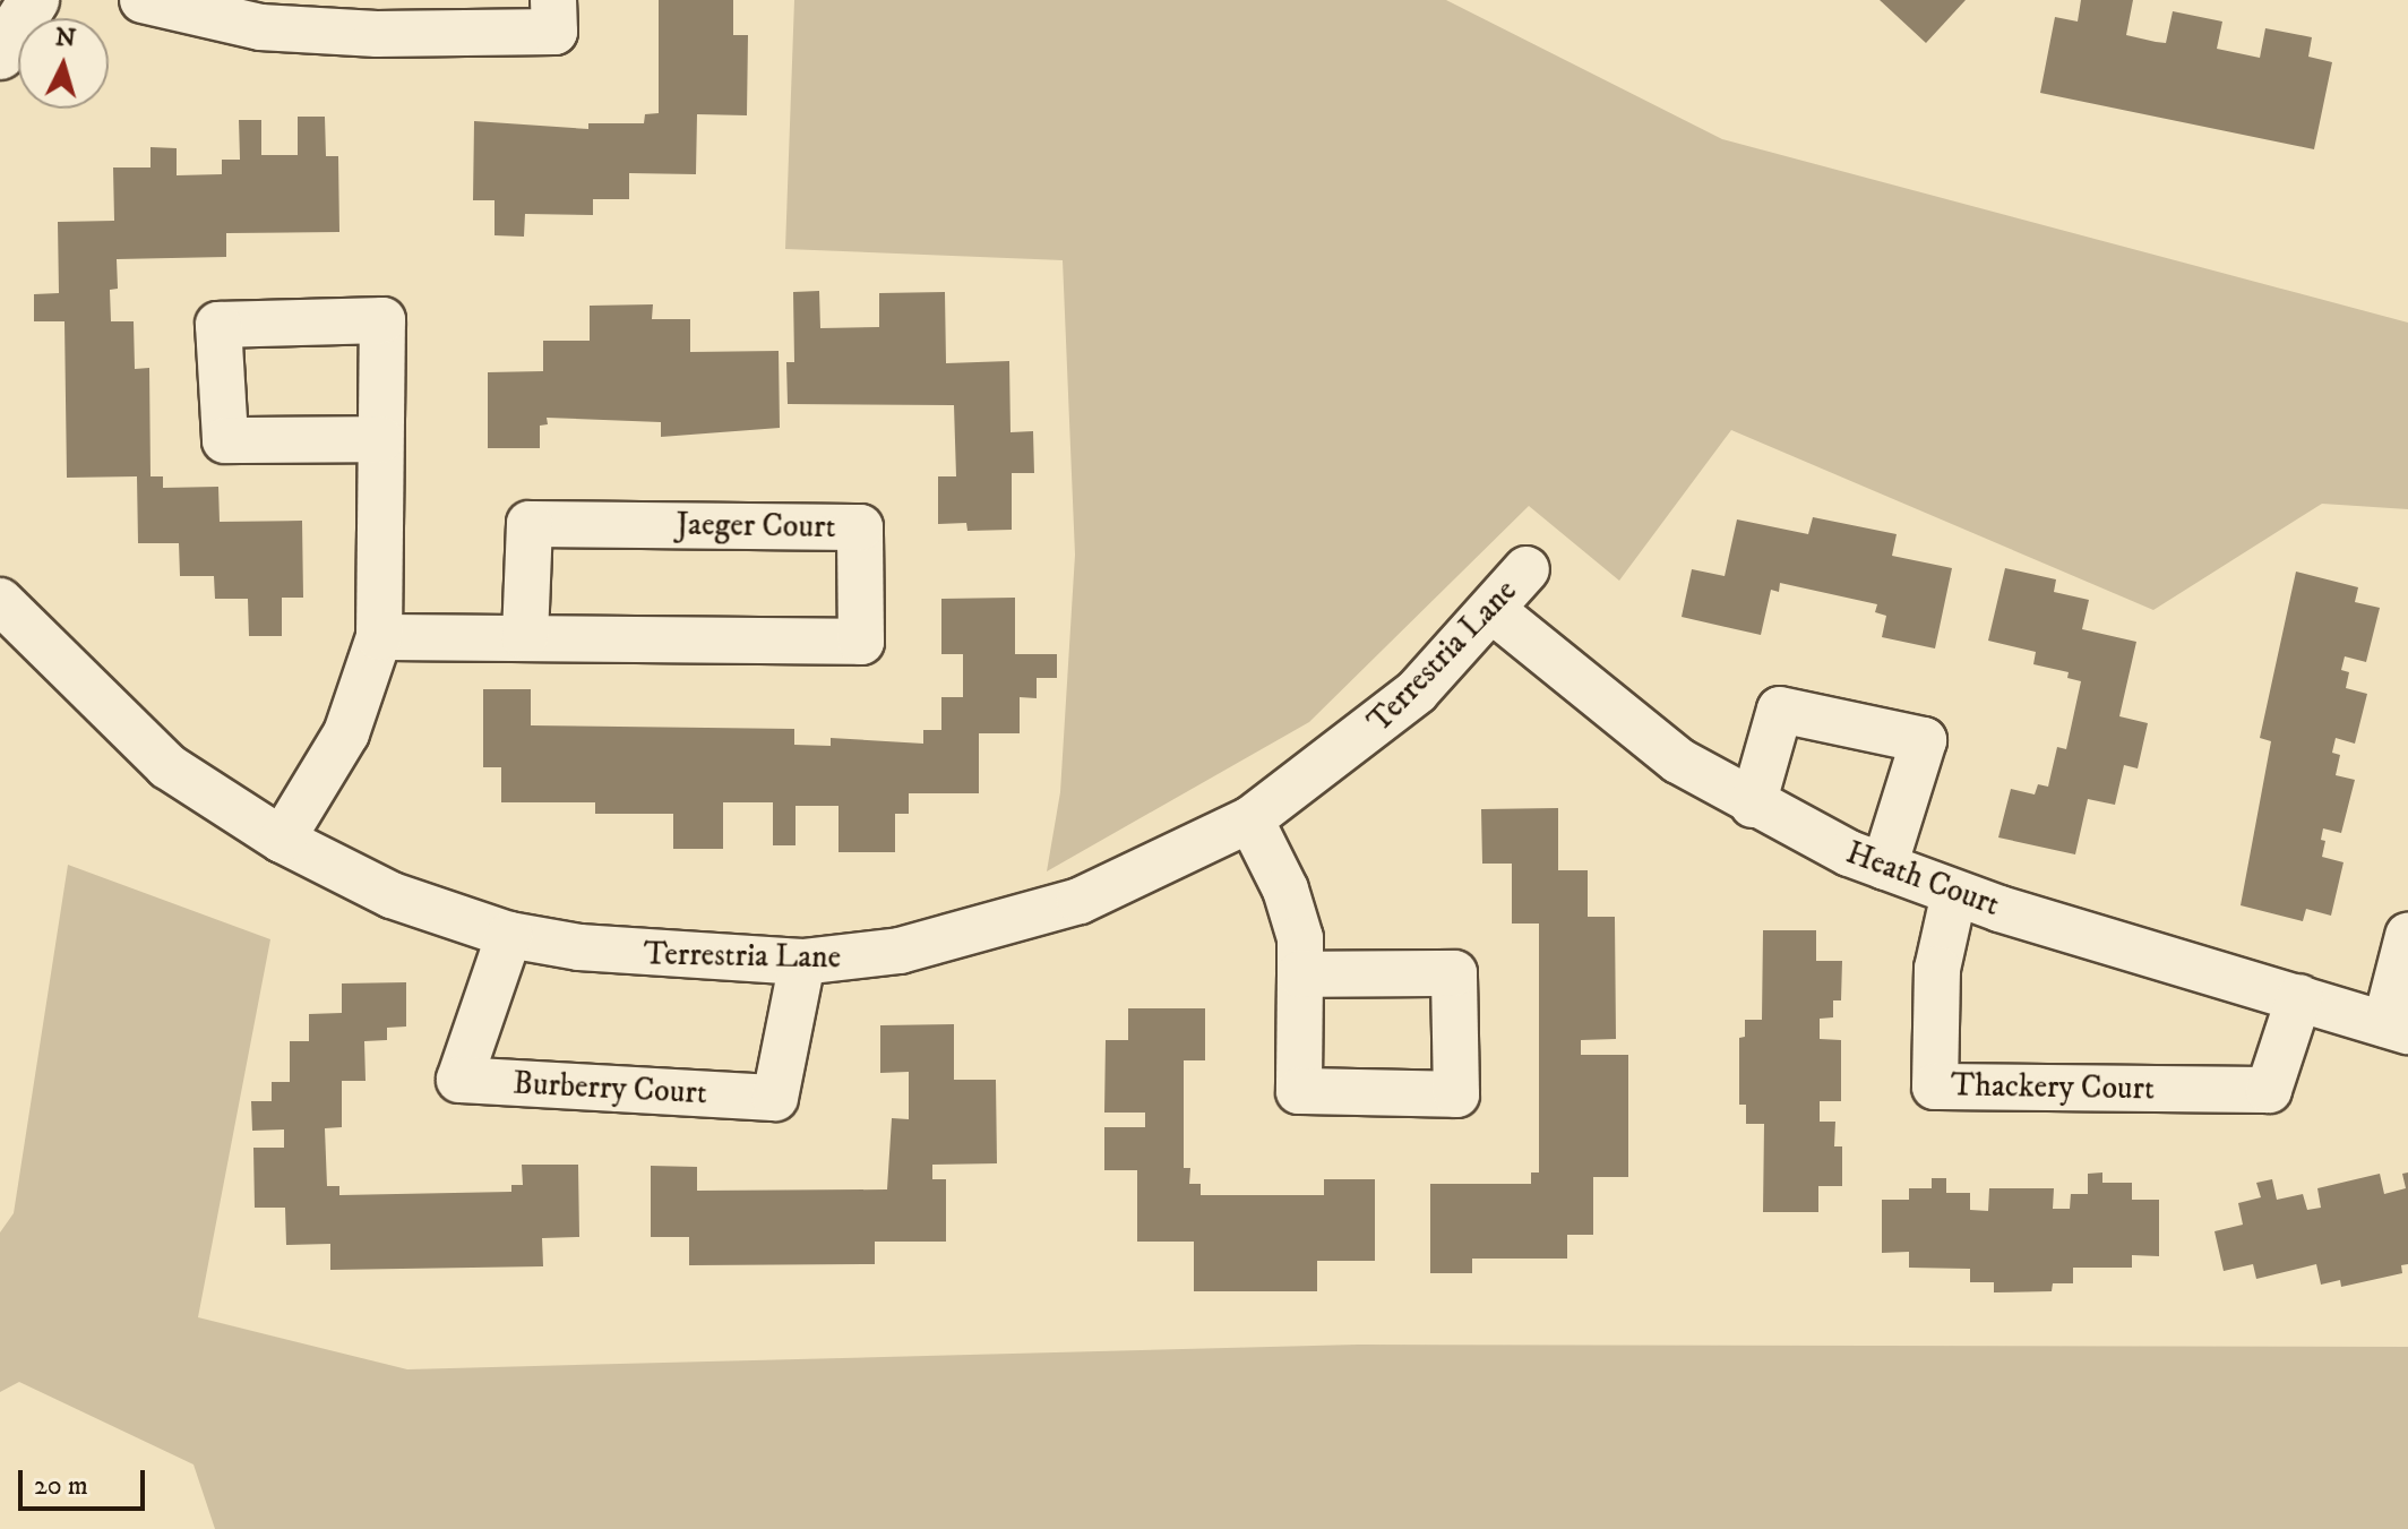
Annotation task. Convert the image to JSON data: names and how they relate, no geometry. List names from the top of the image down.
{
  "streets": {
    "street": [
      "Jaeger Court",
      "Terrestria Lane",
      "Heath Court",
      "Thackery Court",
      "Burberry Court"
    ]
  },
  "crossings": [
    ["Terrestria Lane", "Heath Court"],
    ["Terrestria Lane", "Burberry Court"],
    ["Heath Court", "Thackery Court"]
  ],
  "scale_bar": "20 m",
  "north": "top"
}
